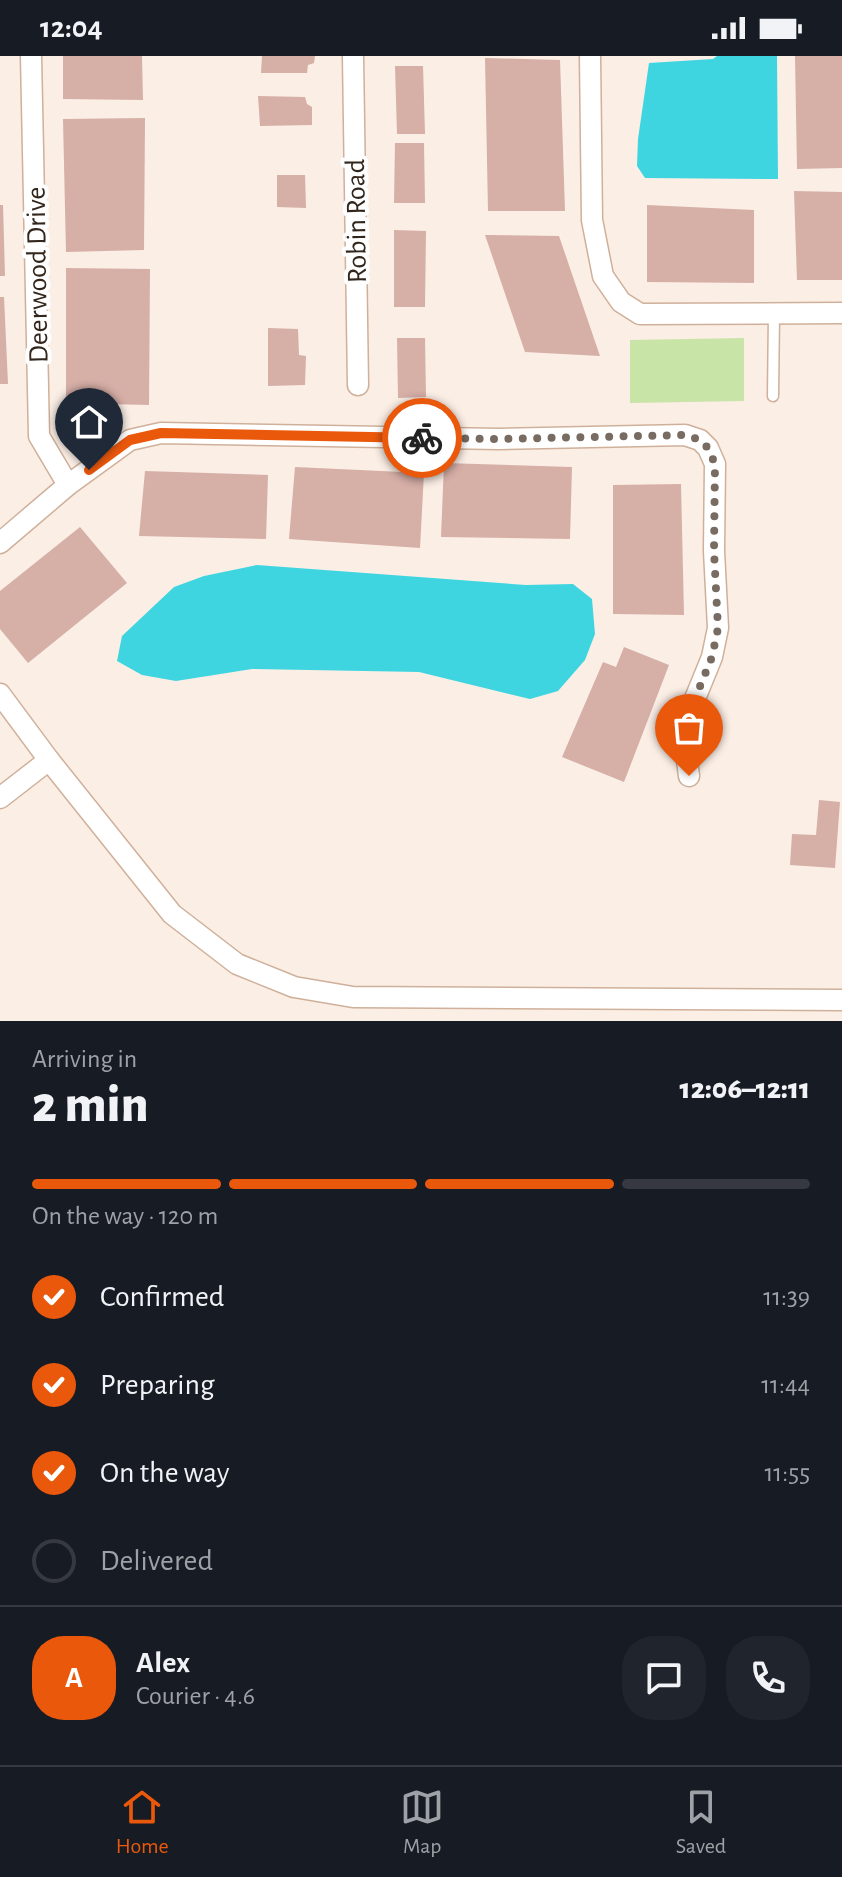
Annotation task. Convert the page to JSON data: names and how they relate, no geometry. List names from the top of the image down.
{
  "streets": {
    "street": ["Robin Road", "Deerwood Drive"]
  },
  "page": {
    "status": "12:04",
    "heading": ["2 min", "Arriving in", "12:06–12:11"],
    "panel": ["Alex", "Courier · 4.6"],
    "bar": "On the way · 120 m",
    "list": [
      ["Confirmed", "11:39"],
      ["Preparing", "11:44"],
      ["On the way", "11:55"],
      "Delivered"
    ],
    "round": "A",
    "tabs": ["Home", "Map", "Saved"]
  }
}
